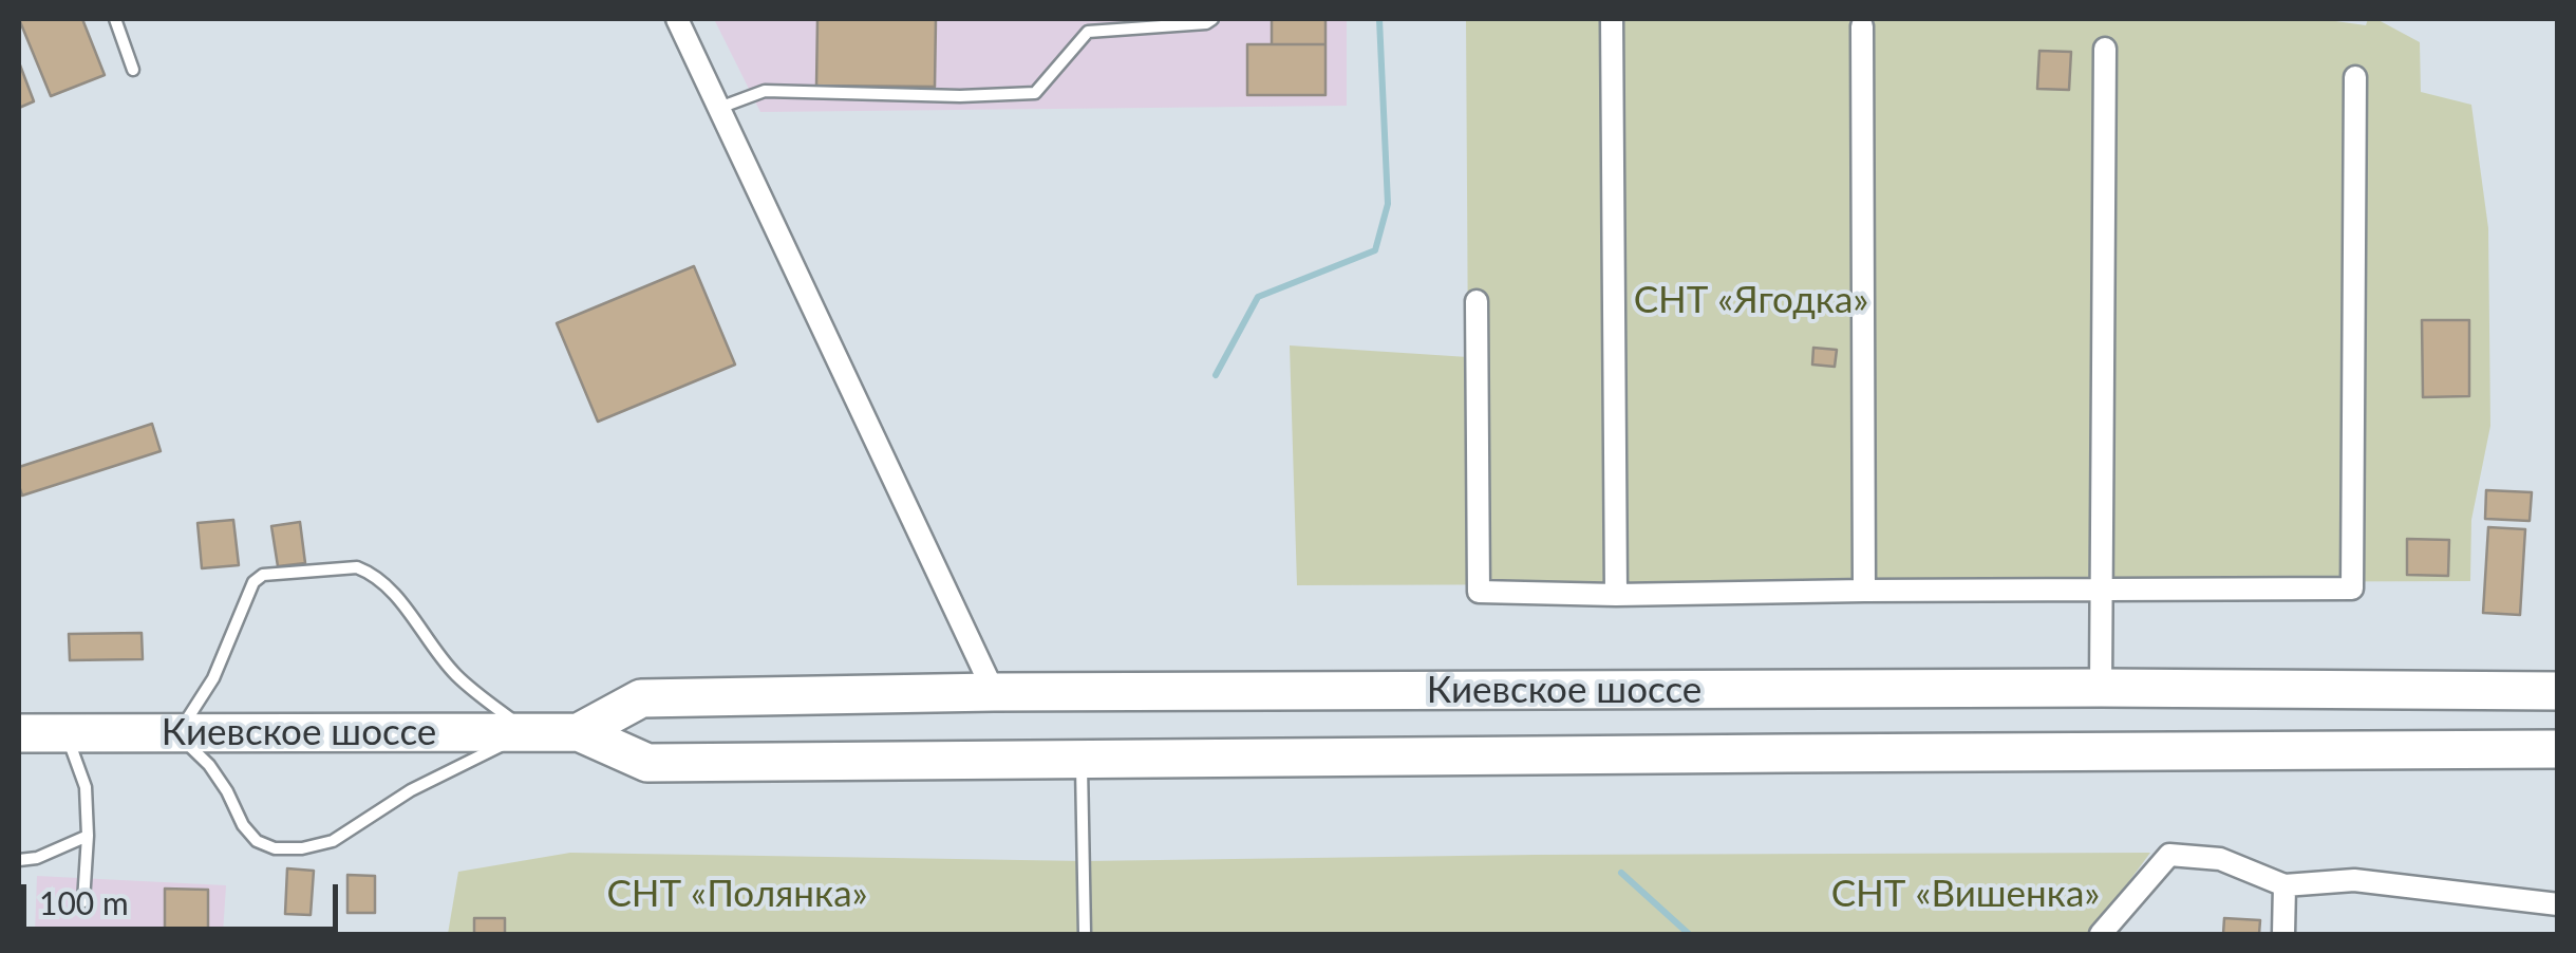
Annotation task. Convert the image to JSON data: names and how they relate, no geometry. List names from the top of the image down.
{
  "streets": {
    "highway": ["Киевское шоссе"]
  },
  "parks": ["СНТ «Ягодка»", "СНТ «Полянка»", "СНТ «Вишенка»"],
  "scale_bar": "100 m"
}
